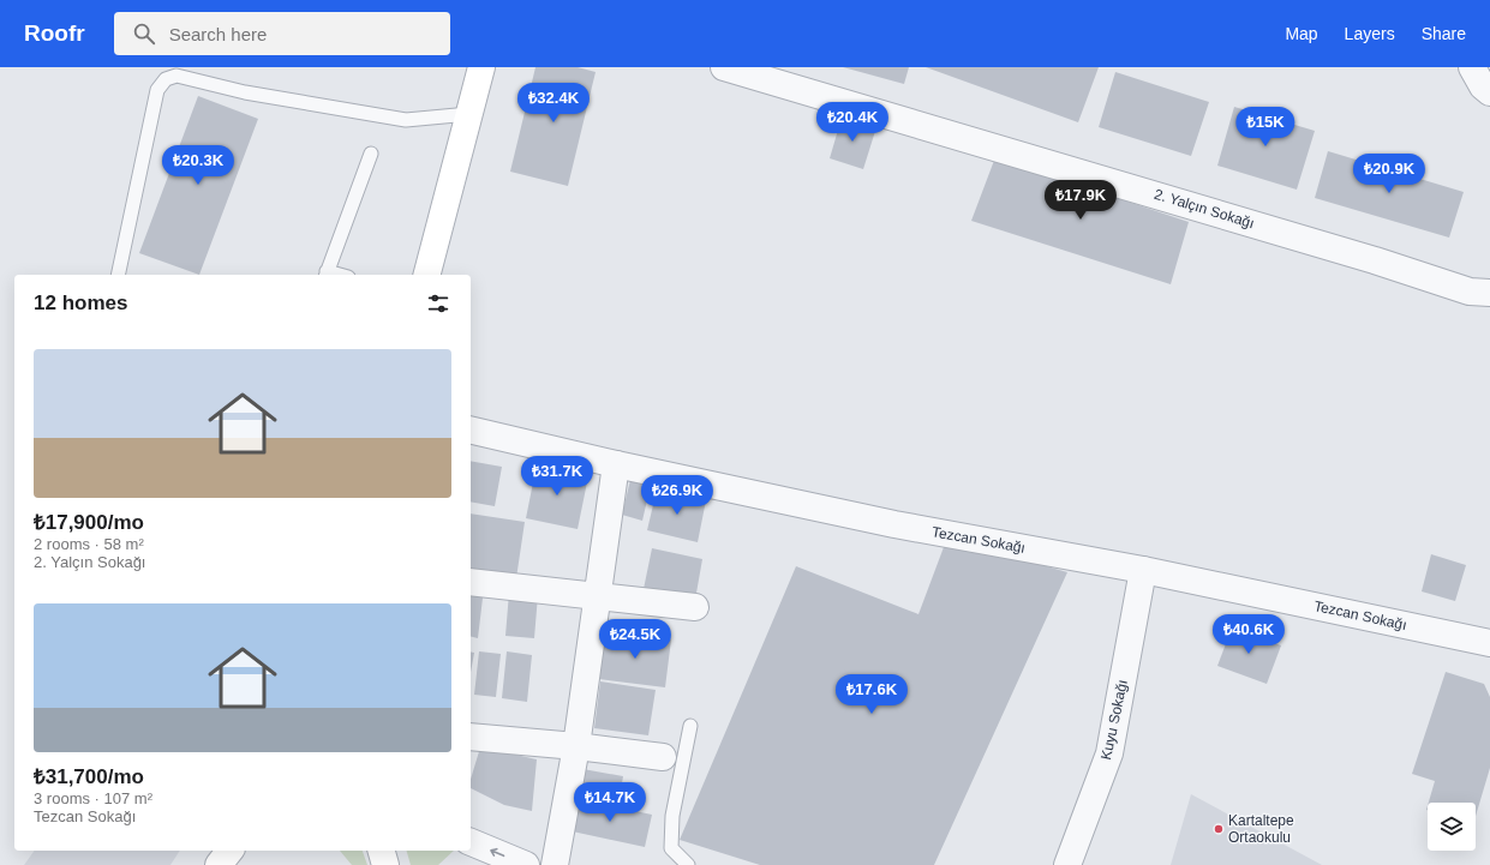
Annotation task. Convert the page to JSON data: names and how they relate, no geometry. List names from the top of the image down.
{
  "streets": {
    "street": ["2. Yalçın Sokağı", "Tezcan Sokağı", "Kuyu Sokağı"]
  },
  "crossings": [
    ["Tezcan Sokağı", "Kuyu Sokağı"]
  ],
  "places": ["Kartaltepe Ortaokulu"],
  "page": {
    "header": "Roofr",
    "search": "Search here",
    "nav": ["Map", "Layers", "Share"],
    "price": [
      "₺32.4K",
      "₺20.4K",
      "₺15K",
      "₺20.3K",
      "₺20.9K",
      "₺17.9K",
      "₺31.7K",
      "₺26.9K",
      "₺40.6K",
      "₺24.5K",
      "₺17.6K",
      "₺14.7K"
    ],
    "heading": "12 homes",
    "list": [
      {
        "name": "₺17,900/mo",
        "note": "2 rooms · 58 m² · 2. Yalçın Sokağı"
      },
      {
        "name": "₺31,700/mo",
        "note": "3 rooms · 107 m² · Tezcan Sokağı"
      }
    ]
  }
}
